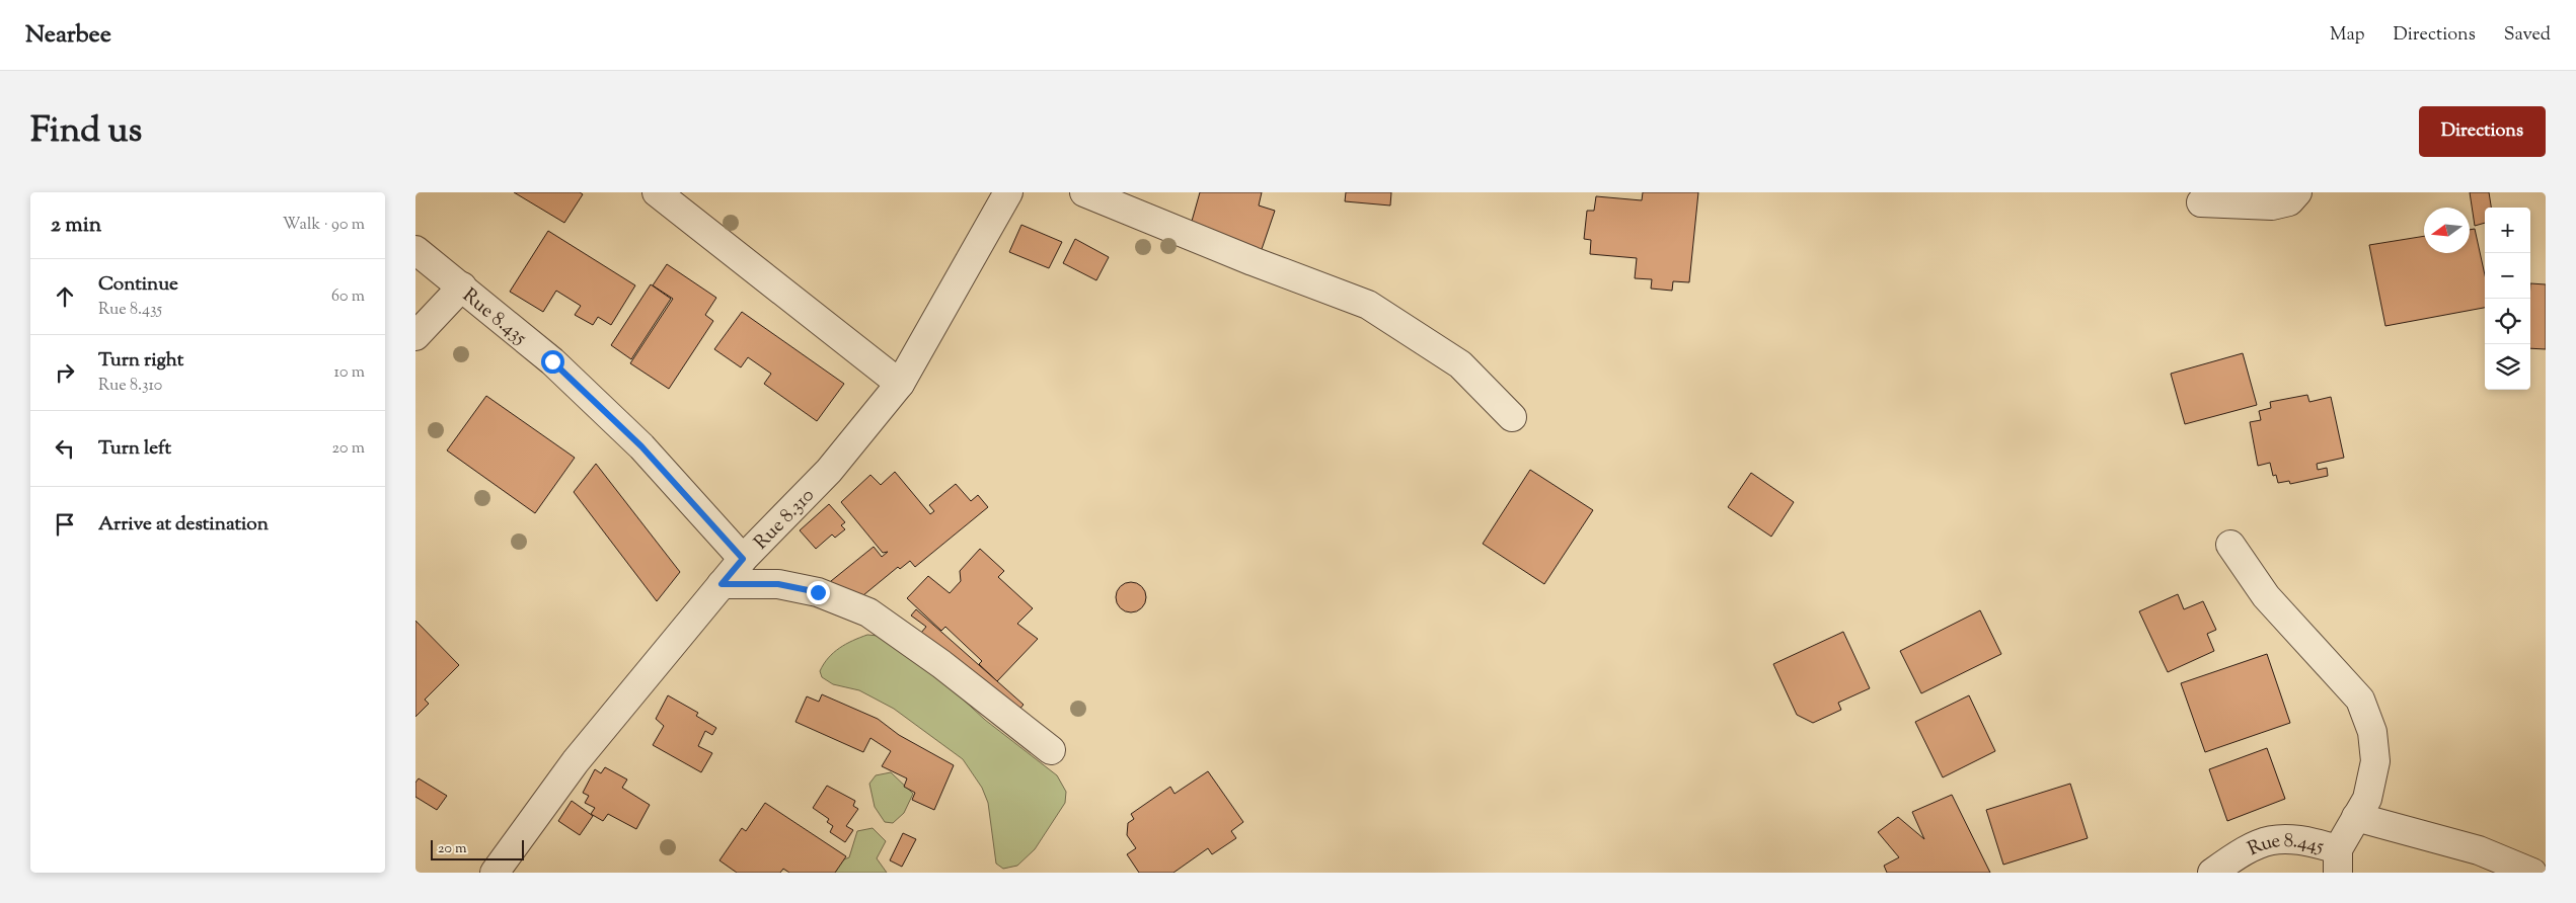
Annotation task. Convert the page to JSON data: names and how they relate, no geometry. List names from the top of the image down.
{
  "streets": {
    "street": ["Rue 8.435", "Rue 8.310", "Rue 8.445"]
  },
  "crossings": [
    ["Rue 8.435", "Rue 8.310"]
  ],
  "scale_bar": "20 m",
  "north": "left",
  "page": {
    "header": "Nearbee",
    "nav": ["Map", "Directions", "Saved"],
    "title": "Find us",
    "buttons": "Directions",
    "heading": ["2 min", "Walk · 90 m"],
    "map_buttons": ["+", "−"],
    "list": [
      ["Continue", "Rue 8.435", "60 m"],
      ["Turn right", "Rue 8.310", "10 m"],
      ["Turn left", "20 m"],
      "Arrive at destination"
    ],
    "scale": "20 m"
  }
}
